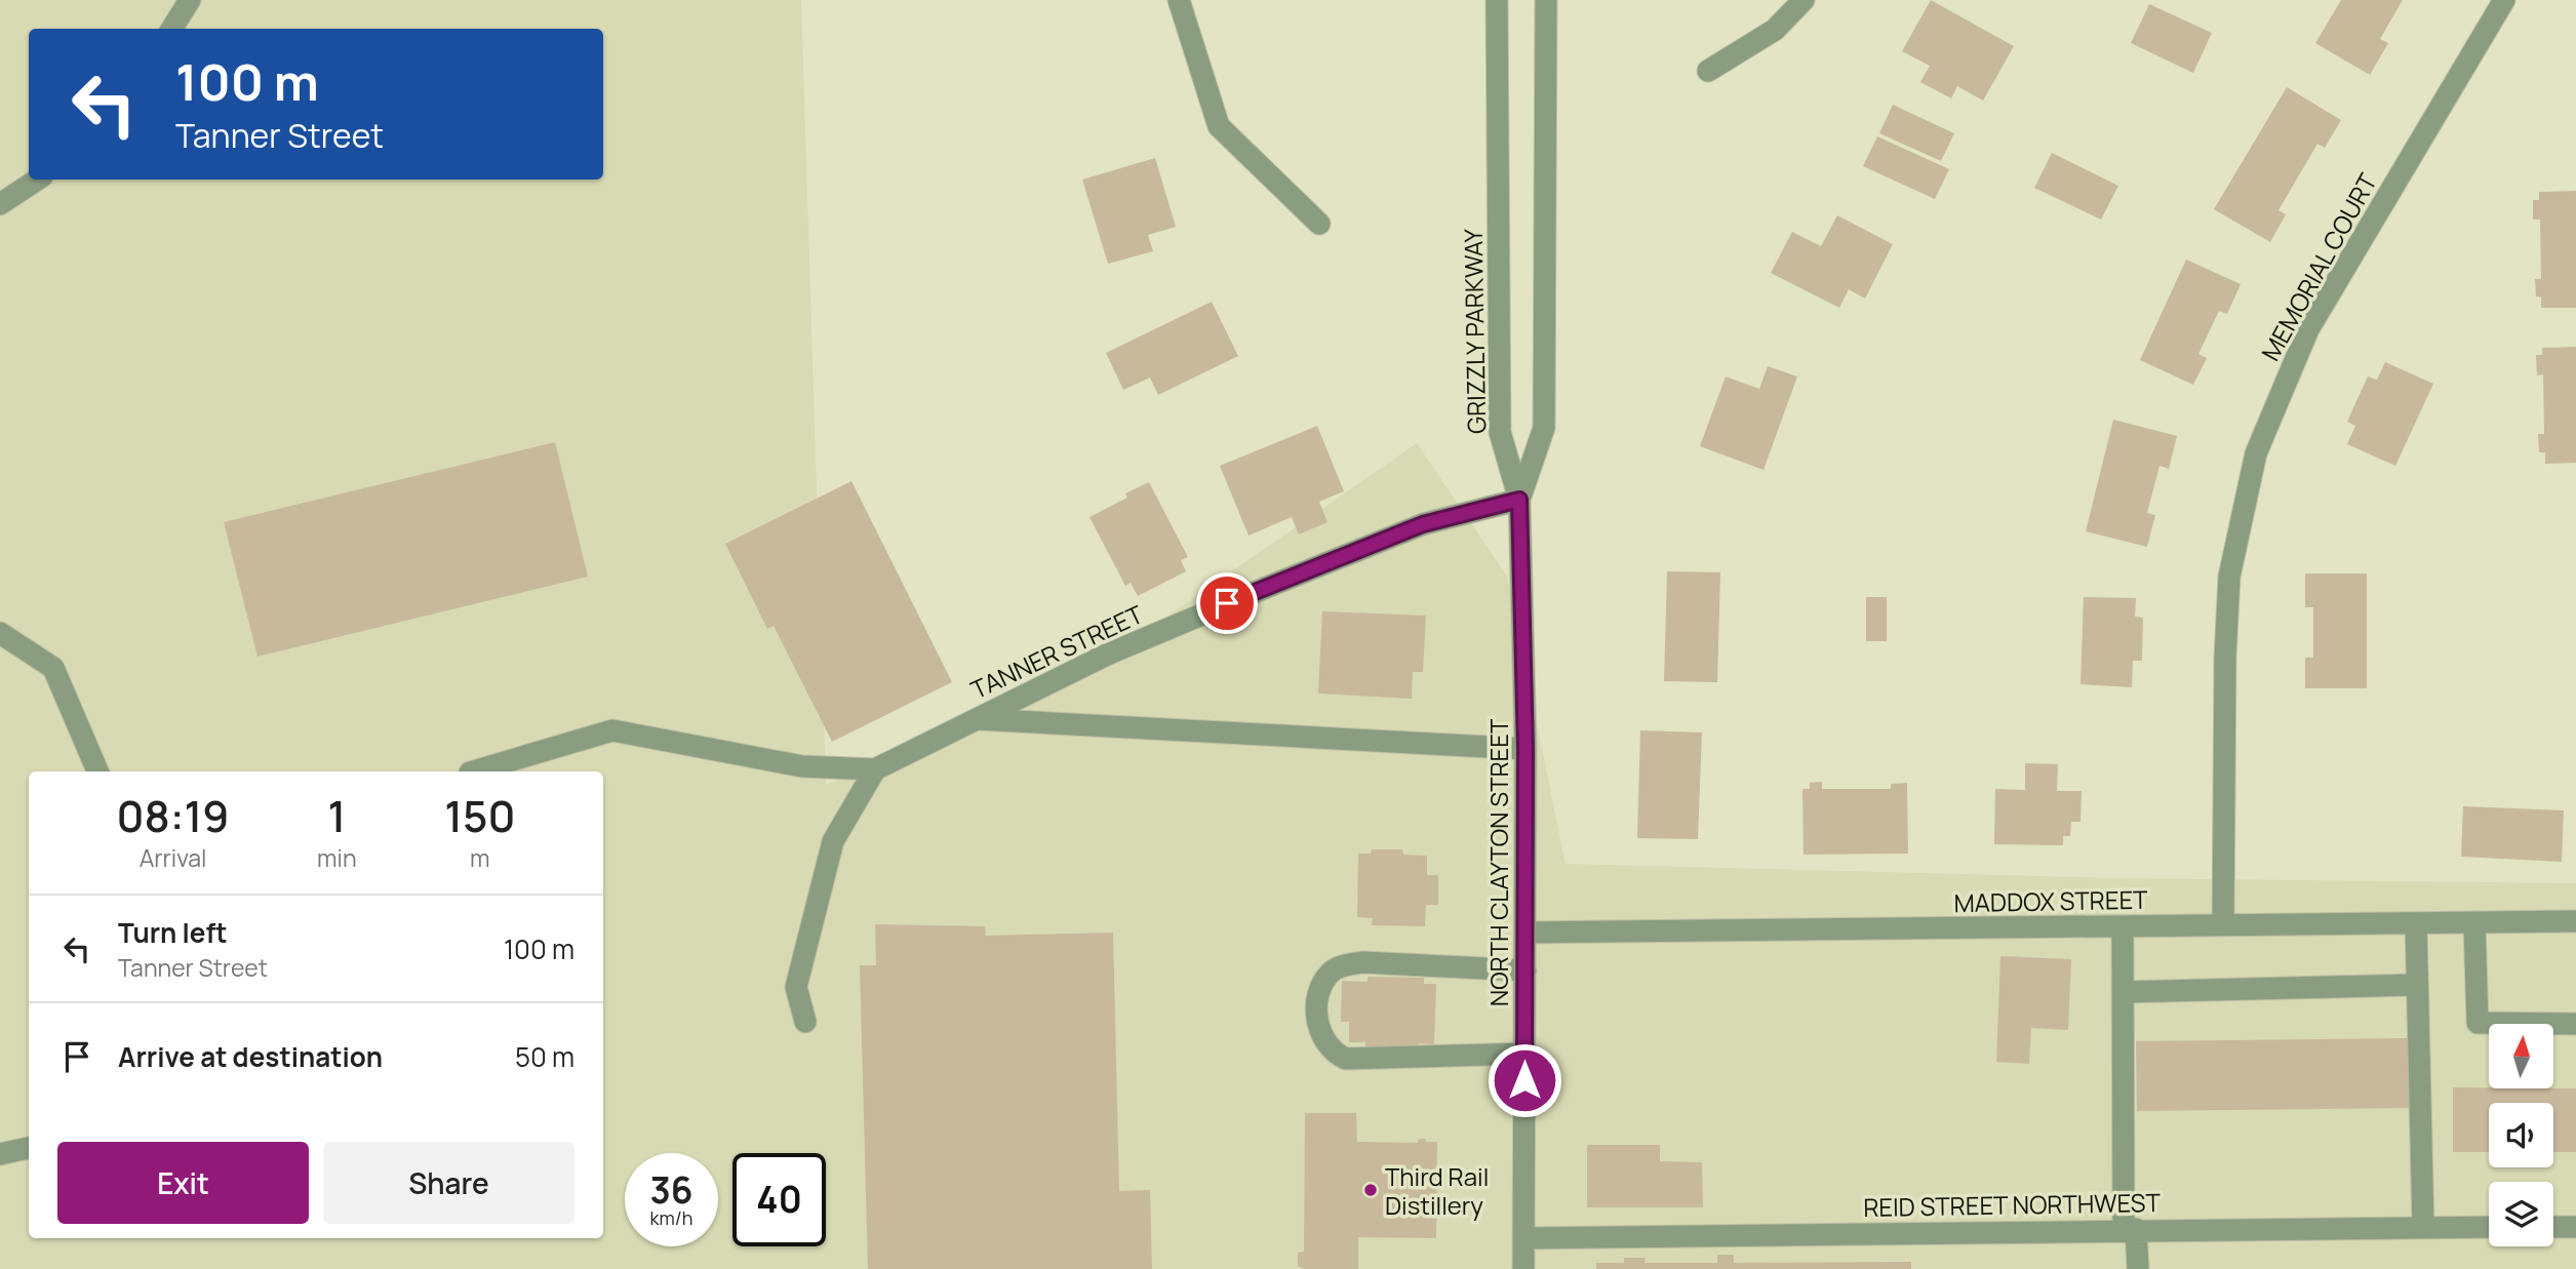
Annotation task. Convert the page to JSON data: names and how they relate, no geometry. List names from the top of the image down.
{
  "streets": {
    "street": [
      "MEMORIAL COURT",
      "GRIZZLY PARKWAY",
      "TANNER STREET",
      "NORTH CLAYTON STREET",
      "MADDOX STREET",
      "REID STREET NORTHWEST"
    ]
  },
  "crossings": [
    ["MEMORIAL COURT", "MADDOX STREET"],
    ["GRIZZLY PARKWAY", "TANNER STREET"],
    ["GRIZZLY PARKWAY", "NORTH CLAYTON STREET"],
    ["TANNER STREET", "NORTH CLAYTON STREET"],
    ["NORTH CLAYTON STREET", "MADDOX STREET"],
    ["NORTH CLAYTON STREET", "REID STREET NORTHWEST"]
  ],
  "places": ["Third Rail Distillery"],
  "north": "top",
  "page": {
    "turn": ["100 m", "Tanner Street"],
    "eta": [
      "08:19",
      "Arrival",
      "1",
      "min",
      "150",
      "m"
    ],
    "list": [
      {
        "name": "Turn left",
        "note": "Tanner Street",
        "value": "100 m"
      },
      {
        "name": "Arrive at destination",
        "value": "50 m"
      }
    ],
    "buttons": ["Exit", "Share"],
    "speed": "36 km/h",
    "limit": "40"
  }
}
